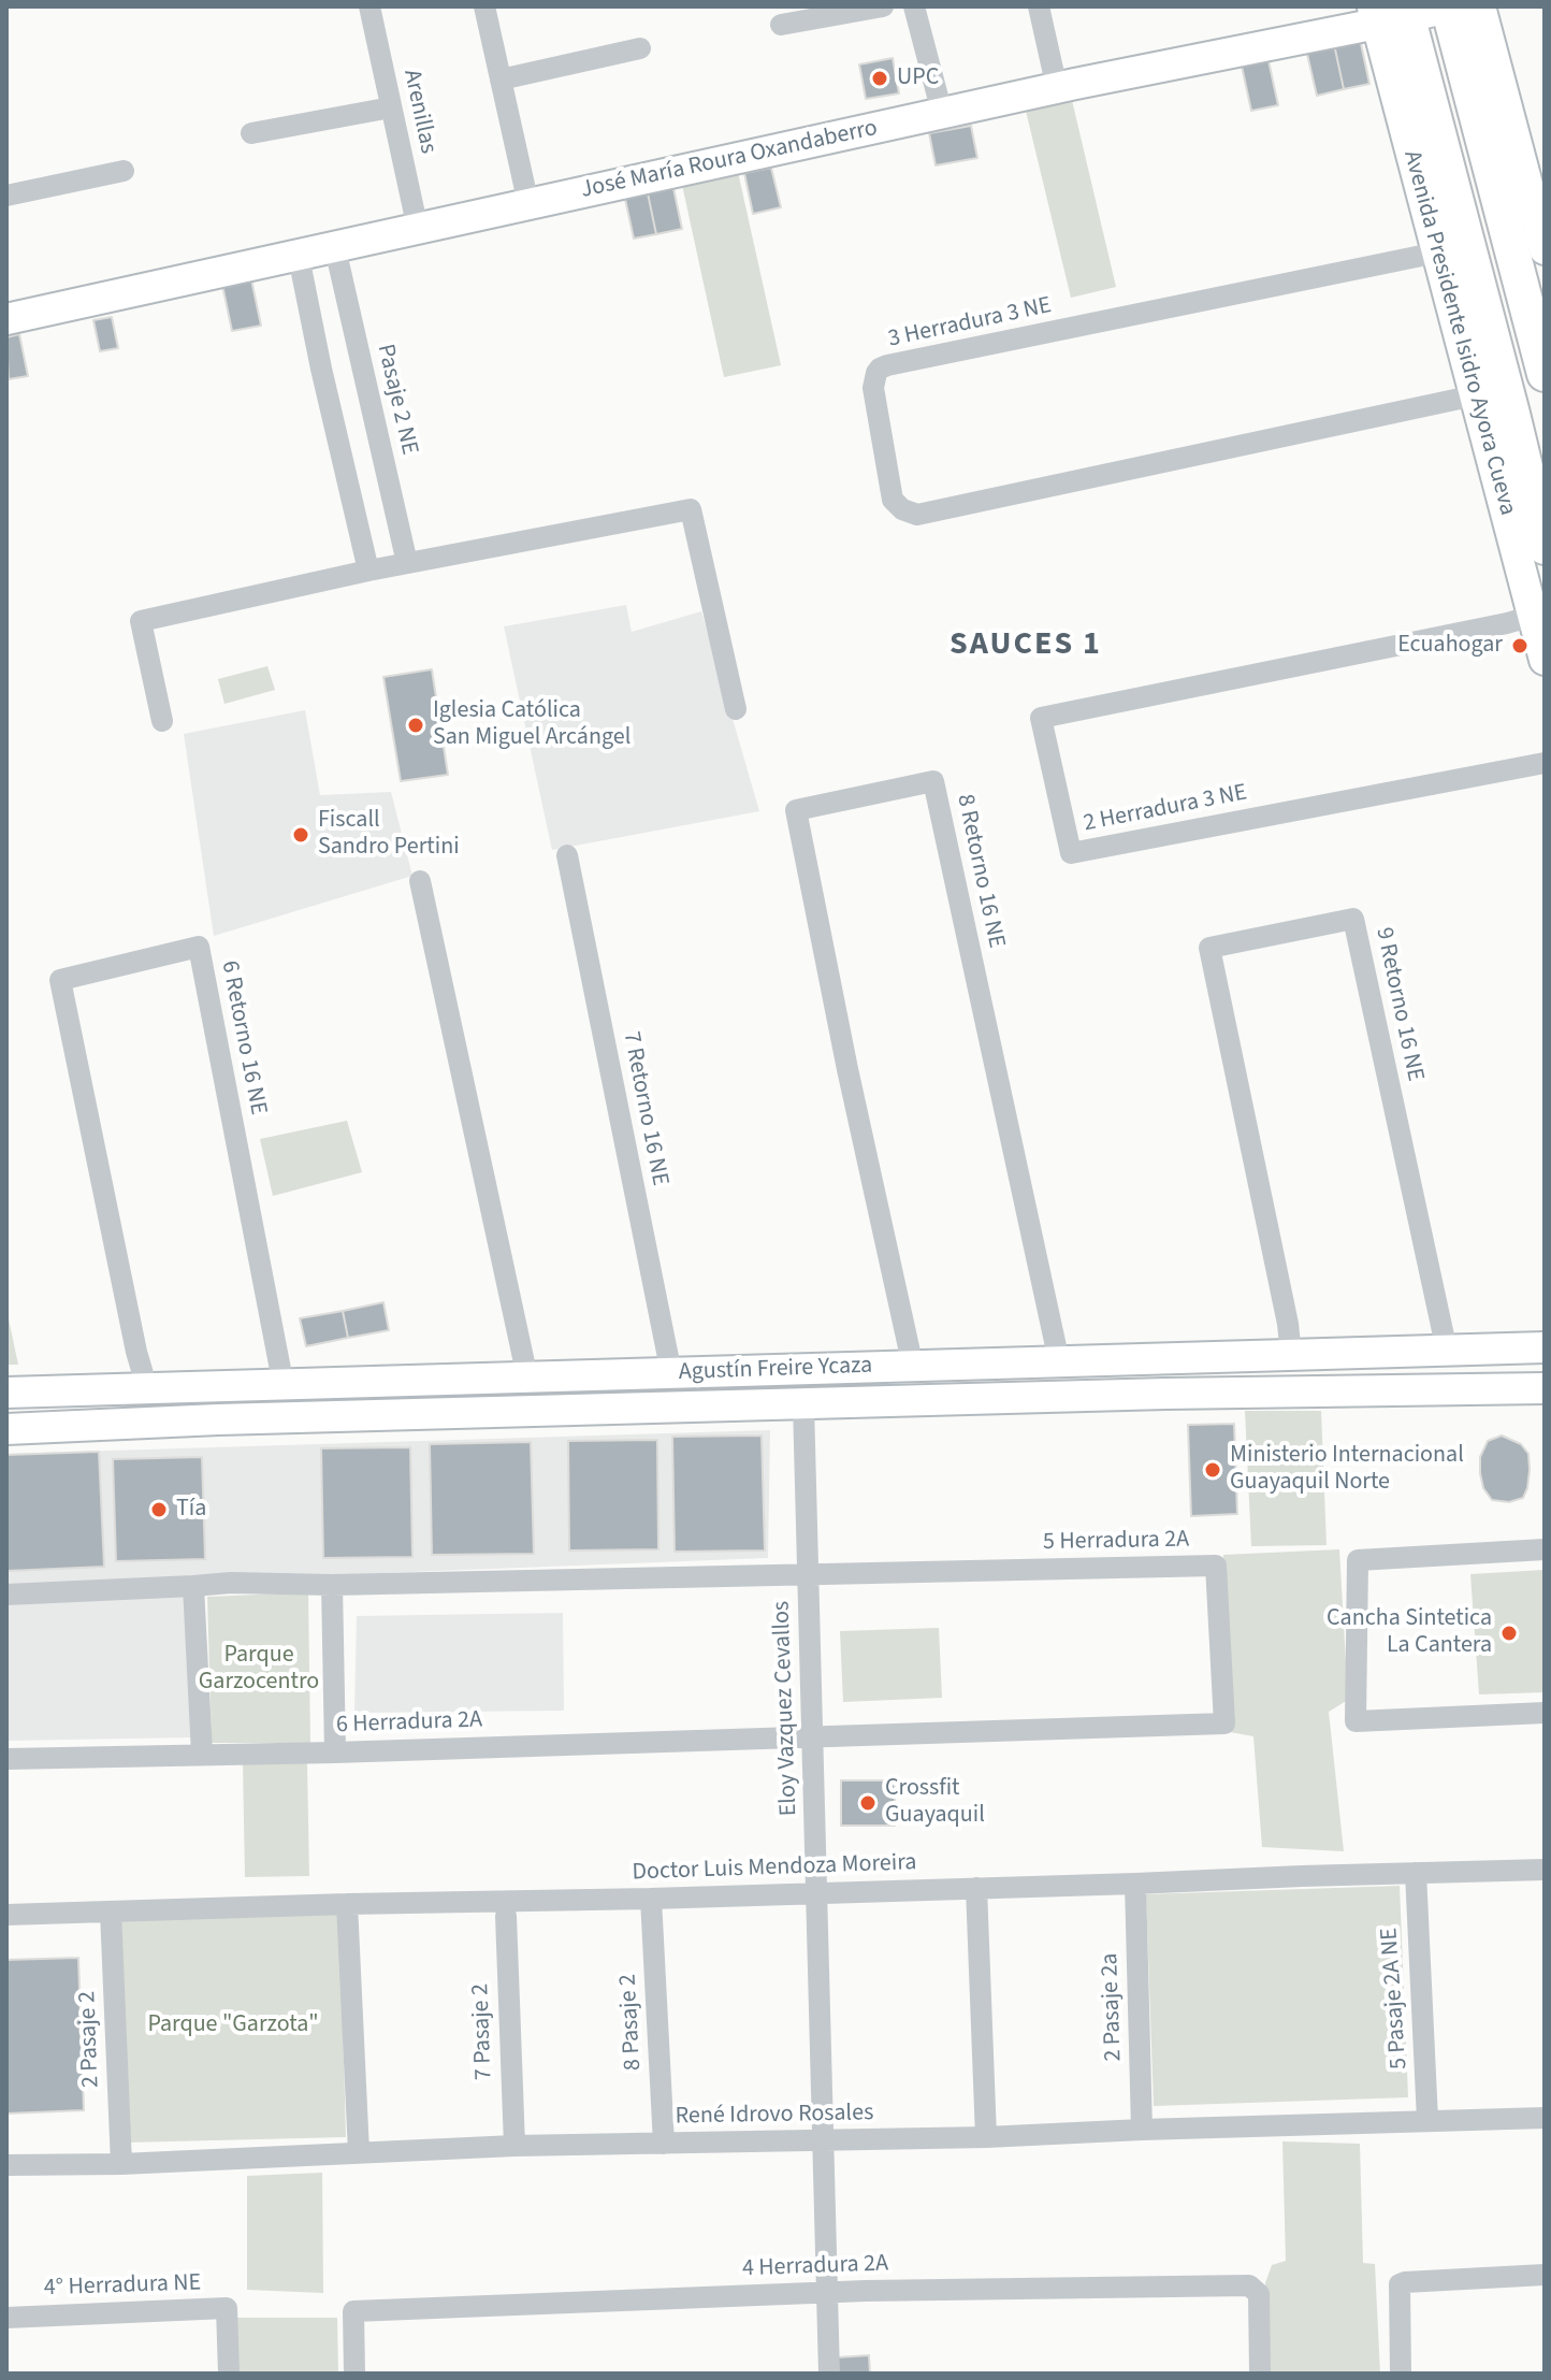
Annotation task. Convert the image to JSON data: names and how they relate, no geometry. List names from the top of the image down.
{
  "streets": {
    "main road": ["José María Roura Oxandaberro", "Avenida Presidente Isidro Ayora Cueva", "Agustín Freire Ycaza"],
    "street": [
      "Arenillas",
      "3 Herradura 3 NE",
      "Pasaje 2 NE",
      "2 Herradura 3 NE",
      "8 Retorno 16 NE",
      "9 Retorno 16 NE",
      "6 Retorno 16 NE",
      "7 Retorno 16 NE",
      "5 Herradura 2A",
      "Eloy Vazquez Cevallos",
      "6 Herradura 2A",
      "Doctor Luis Mendoza Moreira",
      "5 Pasaje 2A NE",
      "2 Pasaje 2a",
      "8 Pasaje 2",
      "7 Pasaje 2",
      "2 Pasaje 2",
      "René Idrovo Rosales",
      "4 Herradura 2A",
      "4° Herradura NE"
    ]
  },
  "crossings": [
    ["Arenillas", "José María Roura Oxandaberro"],
    ["José María Roura Oxandaberro", "Avenida Presidente Isidro Ayora Cueva"],
    ["José María Roura Oxandaberro", "Pasaje 2 NE"],
    ["3 Herradura 3 NE", "Avenida Presidente Isidro Ayora Cueva"],
    ["Avenida Presidente Isidro Ayora Cueva", "2 Herradura 3 NE"],
    ["8 Retorno 16 NE", "Agustín Freire Ycaza"],
    ["9 Retorno 16 NE", "Agustín Freire Ycaza"],
    ["6 Retorno 16 NE", "Agustín Freire Ycaza"],
    ["7 Retorno 16 NE", "Agustín Freire Ycaza"],
    ["Agustín Freire Ycaza", "Eloy Vazquez Cevallos"],
    ["5 Herradura 2A", "Eloy Vazquez Cevallos"],
    ["5 Herradura 2A", "6 Herradura 2A"],
    ["Eloy Vazquez Cevallos", "6 Herradura 2A"],
    ["Eloy Vazquez Cevallos", "Doctor Luis Mendoza Moreira"],
    ["Eloy Vazquez Cevallos", "René Idrovo Rosales"],
    ["Eloy Vazquez Cevallos", "4 Herradura 2A"],
    ["Doctor Luis Mendoza Moreira", "5 Pasaje 2A NE"],
    ["Doctor Luis Mendoza Moreira", "2 Pasaje 2a"],
    ["Doctor Luis Mendoza Moreira", "8 Pasaje 2"],
    ["Doctor Luis Mendoza Moreira", "2 Pasaje 2"],
    ["5 Pasaje 2A NE", "René Idrovo Rosales"],
    ["2 Pasaje 2a", "René Idrovo Rosales"],
    ["8 Pasaje 2", "René Idrovo Rosales"],
    ["7 Pasaje 2", "René Idrovo Rosales"],
    ["2 Pasaje 2", "René Idrovo Rosales"]
  ],
  "districts": ["SAUCES 1"],
  "parks": ["Parque Garzocentro", "Parque \"Garzota\""],
  "places": [
    "UPC",
    "Ecuahogar",
    "Iglesia Católica San Miguel Arcángel",
    "Fiscall Sandro Pertini",
    "Ministerio Internacional Guayaquil Norte",
    "Tía",
    "Cancha Sintetica La Cantera",
    "Crossfit Guayaquil"
  ]
}
